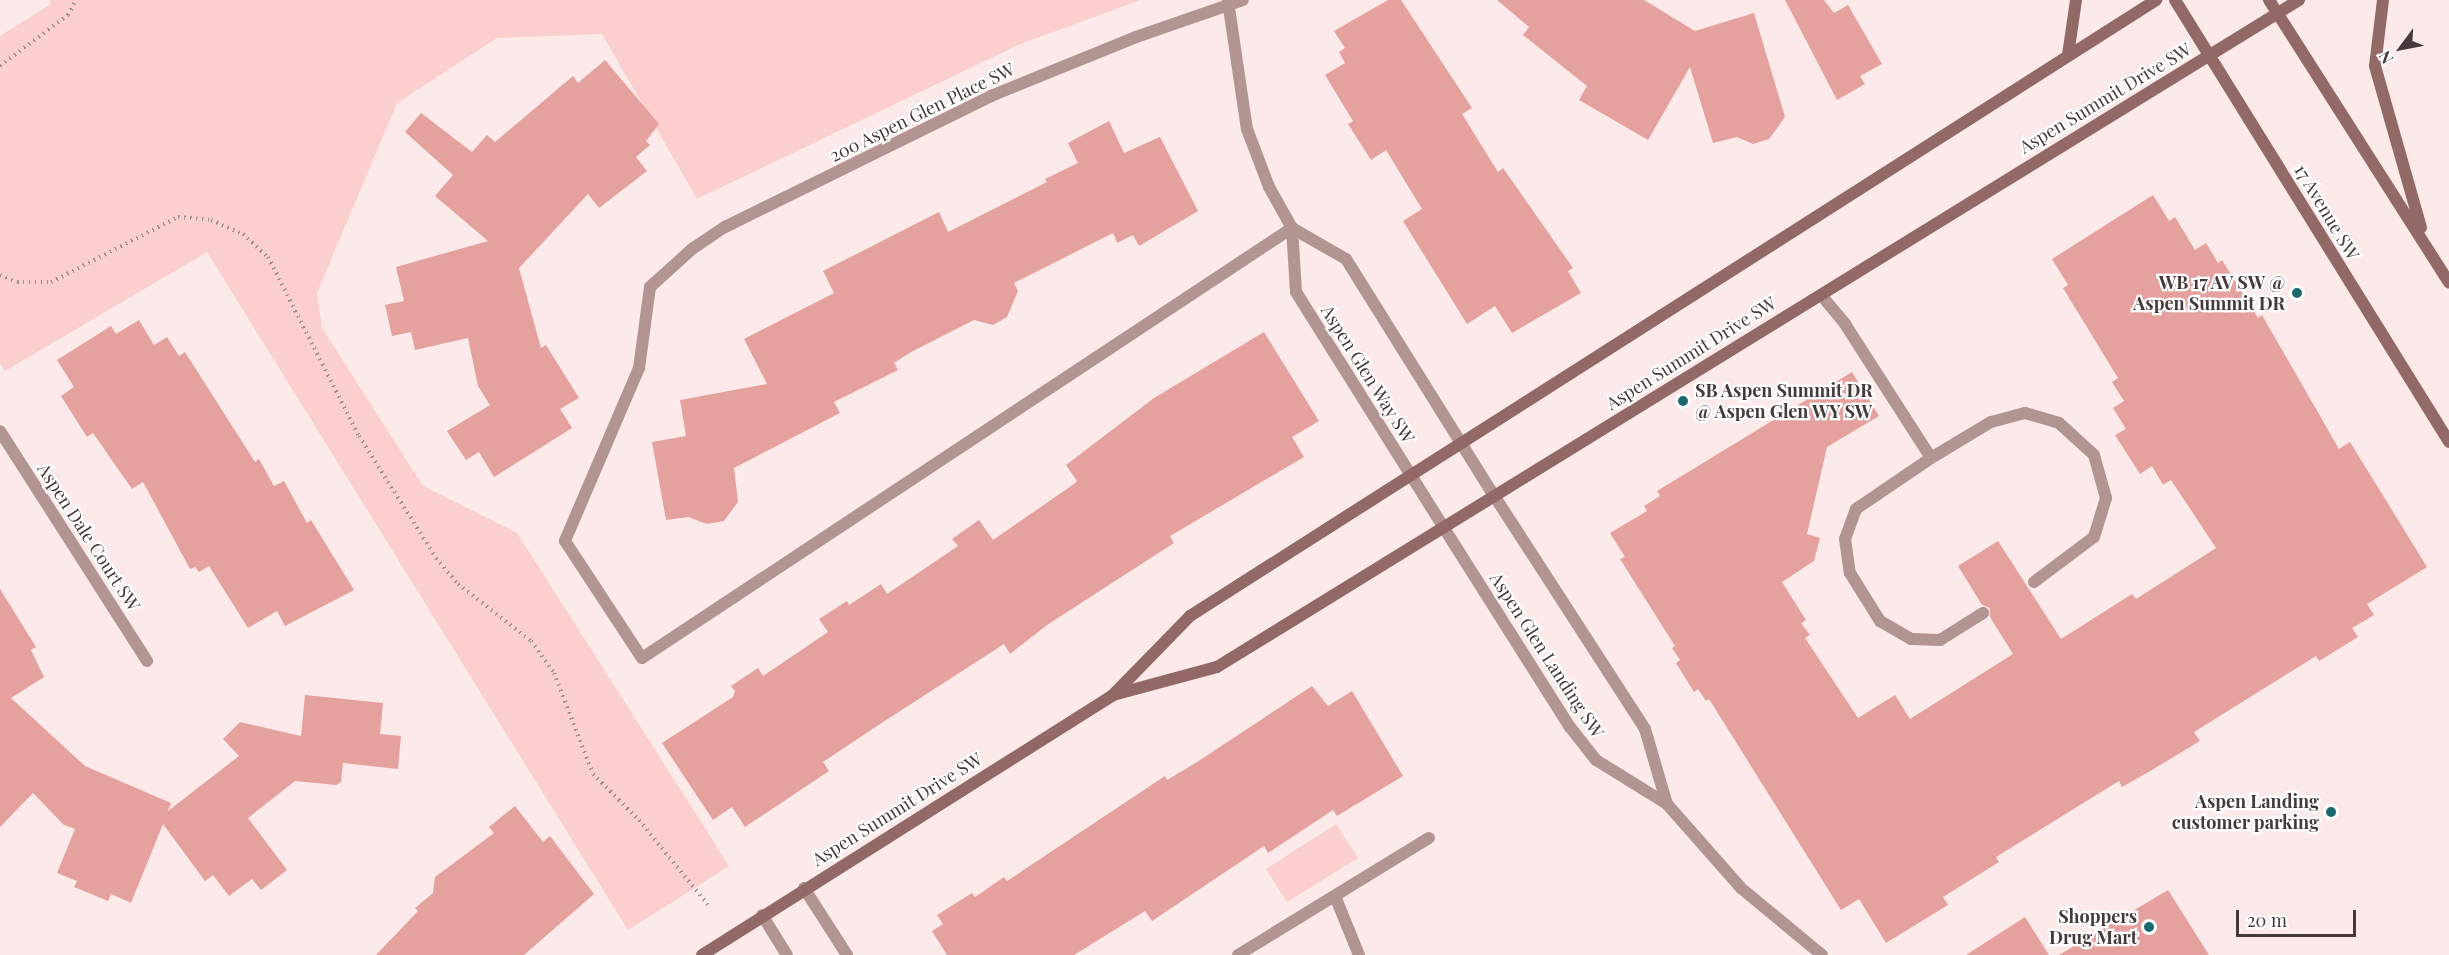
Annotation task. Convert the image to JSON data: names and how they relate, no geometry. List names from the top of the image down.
{
  "streets": {
    "street": [
      "Aspen Summit Drive SW",
      "200 Aspen Glen Place SW",
      "17 Avenue SW",
      "Aspen Glen Way SW",
      "Aspen Dale Court SW",
      "Aspen Glen Landing SW"
    ]
  },
  "crossings": [
    ["Aspen Summit Drive SW", "17 Avenue SW"],
    ["Aspen Summit Drive SW", "Aspen Glen Way SW"],
    ["Aspen Summit Drive SW", "Aspen Glen Landing SW"],
    ["200 Aspen Glen Place SW", "Aspen Glen Way SW"],
    ["Aspen Glen Way SW", "Aspen Glen Landing SW"]
  ],
  "places": [
    "WB 17 AV SW @ Aspen Summit DR",
    "SB Aspen Summit DR @ Aspen Glen WY SW",
    "Aspen Landing customer parking",
    "Shoppers Drug Mart"
  ],
  "scale_bar": "20 m",
  "north": "bottom left"
}
